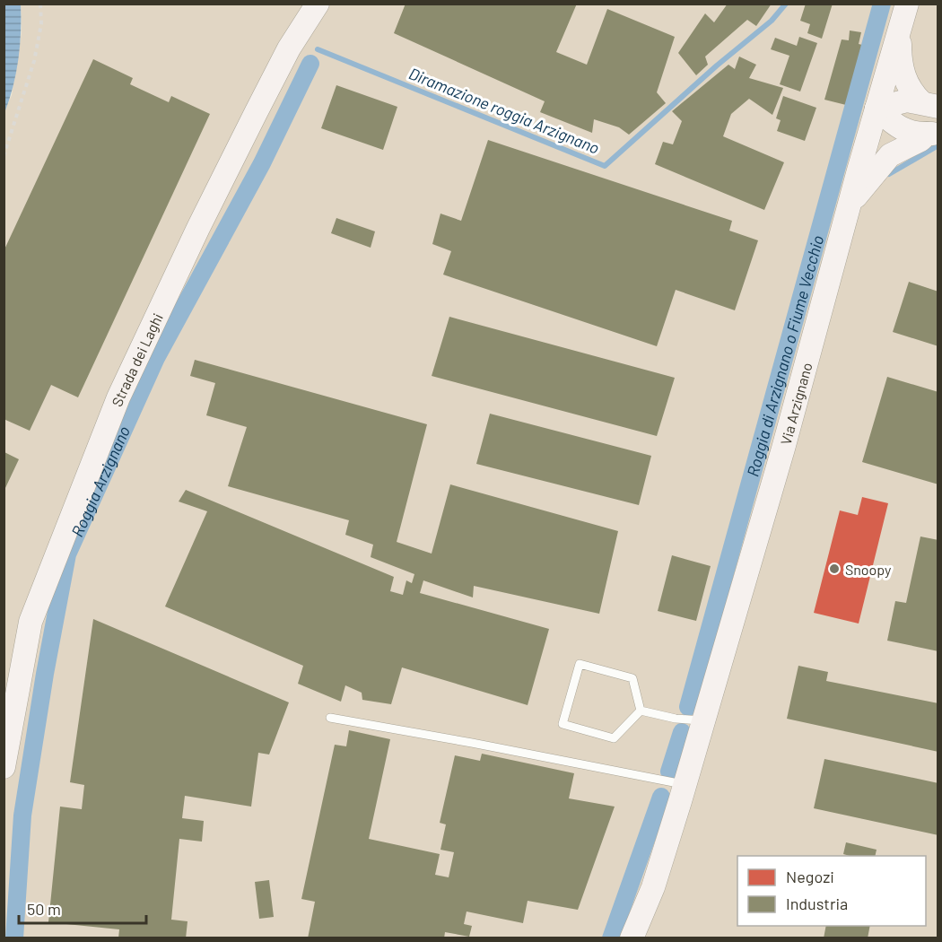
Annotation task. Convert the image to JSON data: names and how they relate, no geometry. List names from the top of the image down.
{
  "streets": {
    "street": ["Strada dei Laghi", "Via Arzignano"]
  },
  "water": ["Diramazione roggia Arzignano", "Roggia di Arzignano o Fiume Vecchio", "Roggia Arzignano"],
  "places": ["Snoopy"],
  "legend": ["Negozi", "Industria"],
  "scale_bar": "50 m"
}
